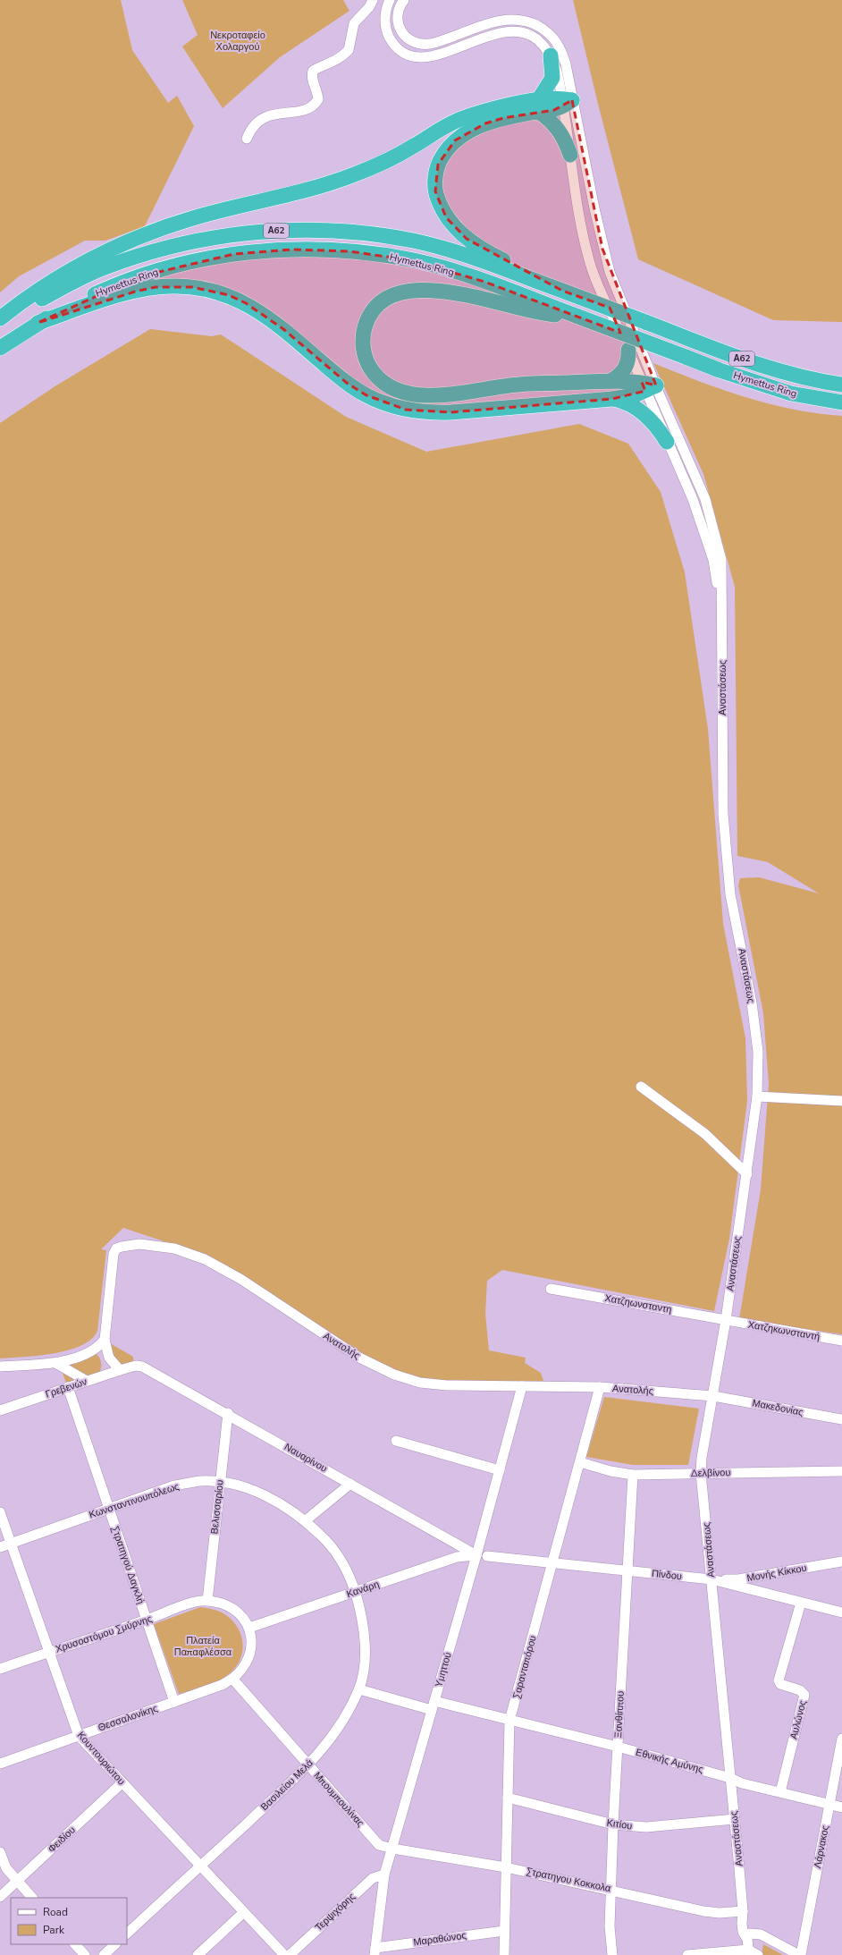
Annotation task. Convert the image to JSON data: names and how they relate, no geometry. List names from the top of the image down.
{
  "streets": {
    "highway": ["Α62", "Hymettus Ring"],
    "street": [
      "Αναστάσεως",
      "Χατζηωνσταντη",
      "Χατζηκωνσταντή",
      "Ανατολής",
      "Γρεβενών",
      "Μακεδονίας",
      "Ναυαρίνου",
      "Δελβίνου",
      "Κωνσταντινουπόλεως",
      "Βελισσαρίου",
      "Στρατηγού Δαγκλή",
      "Μονής Κίκκου",
      "Πίνδου",
      "Κανάρη",
      "Χρυσοστόμου Σμύρνης",
      "Σαρανταπόρου",
      "Υμηττού",
      "Ξανθίππου",
      "Θεσσαλονίκης",
      "Αυλώνος",
      "Κουντουριώτου",
      "Εθνικής Αμύνης",
      "Βασιλείου Μελά",
      "Μπουμπουλίνας",
      "Κιτίου",
      "Φειδίου",
      "Λάρνακος",
      "Στρατηγου Κοκκολα",
      "Τερψιχόρης",
      "Μαραθώνος"
    ]
  },
  "crossings": [
    ["Αναστάσεως", "Χατζηωνσταντη"],
    ["Αναστάσεως", "Χατζηκωνσταντή"],
    ["Αναστάσεως", "Ανατολής"],
    ["Αναστάσεως", "Μακεδονίας"],
    ["Αναστάσεως", "Δελβίνου"],
    ["Αναστάσεως", "Μονής Κίκκου"],
    ["Αναστάσεως", "Πίνδου"],
    ["Αναστάσεως", "Εθνικής Αμύνης"],
    ["Αναστάσεως", "Κιτίου"],
    ["Αναστάσεως", "Στρατηγου Κοκκολα"],
    ["Χατζηωνσταντη", "Χατζηκωνσταντή"],
    ["Ανατολής", "Γρεβενών"],
    ["Ανατολής", "Μακεδονίας"],
    ["Ανατολής", "Σαρανταπόρου"],
    ["Ανατολής", "Υμηττού"],
    ["Γρεβενών", "Ναυαρίνου"],
    ["Γρεβενών", "Στρατηγού Δαγκλή"],
    ["Ναυαρίνου", "Βελισσαρίου"],
    ["Ναυαρίνου", "Κανάρη"],
    ["Ναυαρίνου", "Υμηττού"],
    ["Δελβίνου", "Σαρανταπόρου"],
    ["Δελβίνου", "Ξανθίππου"],
    ["Κωνσταντινουπόλεως", "Βελισσαρίου"],
    ["Κωνσταντινουπόλεως", "Στρατηγού Δαγκλή"],
    ["Κωνσταντινουπόλεως", "Κανάρη"],
    ["Κωνσταντινουπόλεως", "Κουντουριώτου"],
    ["Κωνσταντινουπόλεως", "Βασιλείου Μελά"],
    ["Βελισσαρίου", "Στρατηγού Δαγκλή"],
    ["Βελισσαρίου", "Κανάρη"],
    ["Βελισσαρίου", "Χρυσοστόμου Σμύρνης"],
    ["Βελισσαρίου", "Θεσσαλονίκης"],
    ["Βελισσαρίου", "Μπουμπουλίνας"],
    ["Στρατηγού Δαγκλή", "Κανάρη"],
    ["Στρατηγού Δαγκλή", "Χρυσοστόμου Σμύρνης"],
    ["Στρατηγού Δαγκλή", "Θεσσαλονίκης"],
    ["Στρατηγού Δαγκλή", "Μπουμπουλίνας"],
    ["Μονής Κίκκου", "Πίνδου"],
    ["Πίνδου", "Σαρανταπόρου"],
    ["Πίνδου", "Ξανθίππου"],
    ["Πίνδου", "Αυλώνος"],
    ["Κανάρη", "Χρυσοστόμου Σμύρνης"],
    ["Κανάρη", "Υμηττού"],
    ["Κανάρη", "Θεσσαλονίκης"],
    ["Κανάρη", "Βασιλείου Μελά"],
    ["Κανάρη", "Μπουμπουλίνας"],
    ["Χρυσοστόμου Σμύρνης", "Θεσσαλονίκης"],
    ["Χρυσοστόμου Σμύρνης", "Κουντουριώτου"],
    ["Χρυσοστόμου Σμύρνης", "Μπουμπουλίνας"],
    ["Σαρανταπόρου", "Εθνικής Αμύνης"],
    ["Σαρανταπόρου", "Κιτίου"],
    ["Σαρανταπόρου", "Στρατηγου Κοκκολα"],
    ["Σαρανταπόρου", "Μαραθώνος"],
    ["Υμηττού", "Εθνικής Αμύνης"],
    ["Υμηττού", "Μπουμπουλίνας"],
    ["Υμηττού", "Στρατηγου Κοκκολα"],
    ["Υμηττού", "Τερψιχόρης"],
    ["Υμηττού", "Μαραθώνος"],
    ["Ξανθίππου", "Εθνικής Αμύνης"],
    ["Ξανθίππου", "Κιτίου"],
    ["Ξανθίππου", "Στρατηγου Κοκκολα"],
    ["Θεσσαλονίκης", "Κουντουριώτου"],
    ["Θεσσαλονίκης", "Μπουμπουλίνας"],
    ["Αυλώνος", "Εθνικής Αμύνης"],
    ["Κουντουριώτου", "Βασιλείου Μελά"],
    ["Κουντουριώτου", "Φειδίου"],
    ["Εθνικής Αμύνης", "Βασιλείου Μελά"],
    ["Εθνικής Αμύνης", "Λάρνακος"],
    ["Βασιλείου Μελά", "Μπουμπουλίνας"],
    ["Μπουμπουλίνας", "Στρατηγου Κοκκολα"]
  ],
  "parks": ["Νεκροταφείο Χολαργού", "Πλατεία Παπαφλέσσα"],
  "legend": ["Road", "Park"]
}
